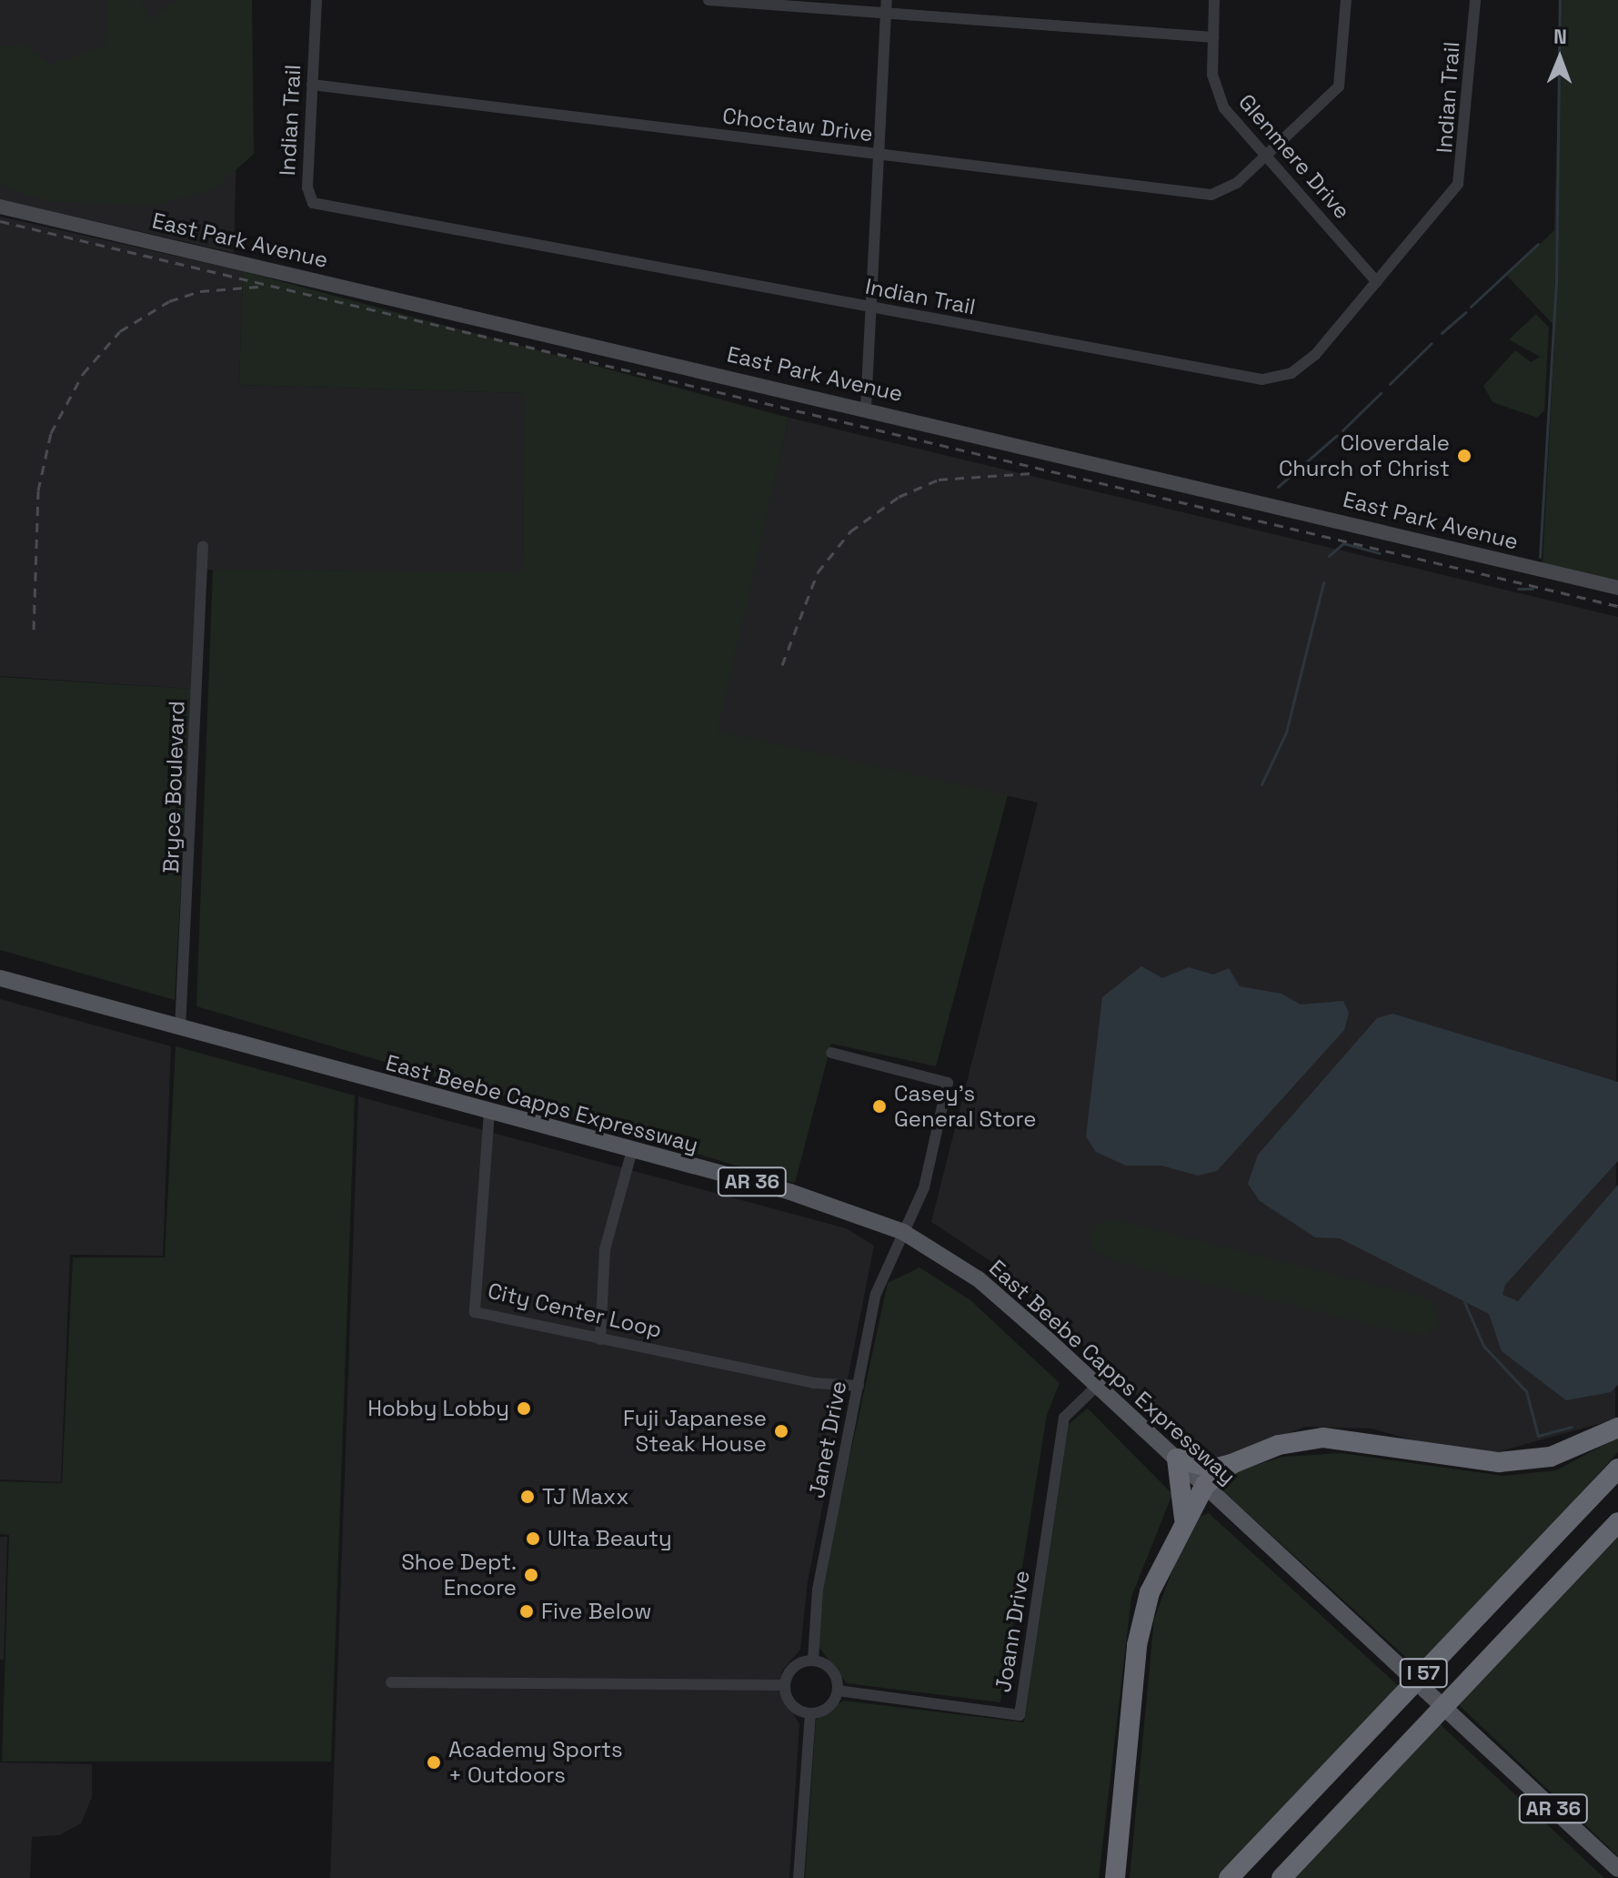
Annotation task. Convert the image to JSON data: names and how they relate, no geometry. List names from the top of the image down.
{
  "streets": {
    "highway": ["I 57"],
    "main road": ["East Beebe Capps Expressway", "AR 36"],
    "street": [
      "Indian Trail",
      "Choctaw Drive",
      "Glenmere Drive",
      "East Park Avenue",
      "Bryce Boulevard",
      "City Center Loop",
      "Janet Drive",
      "Joann Drive"
    ]
  },
  "crossings": [
    ["Indian Trail", "Choctaw Drive"],
    ["Indian Trail", "Glenmere Drive"],
    ["Choctaw Drive", "Glenmere Drive"],
    ["Bryce Boulevard", "East Beebe Capps Expressway"],
    ["East Beebe Capps Expressway", "City Center Loop"],
    ["East Beebe Capps Expressway", "Janet Drive"],
    ["East Beebe Capps Expressway", "Joann Drive"],
    ["City Center Loop", "Janet Drive"],
    ["Janet Drive", "Joann Drive"]
  ],
  "places": [
    "Cloverdale Church of Christ",
    "Casey's General Store",
    "Hobby Lobby",
    "Fuji Japanese Steak House",
    "TJ Maxx",
    "Ulta Beauty",
    "Shoe Dept. Encore",
    "Five Below",
    "Academy Sports + Outdoors"
  ],
  "north": "top"
}
